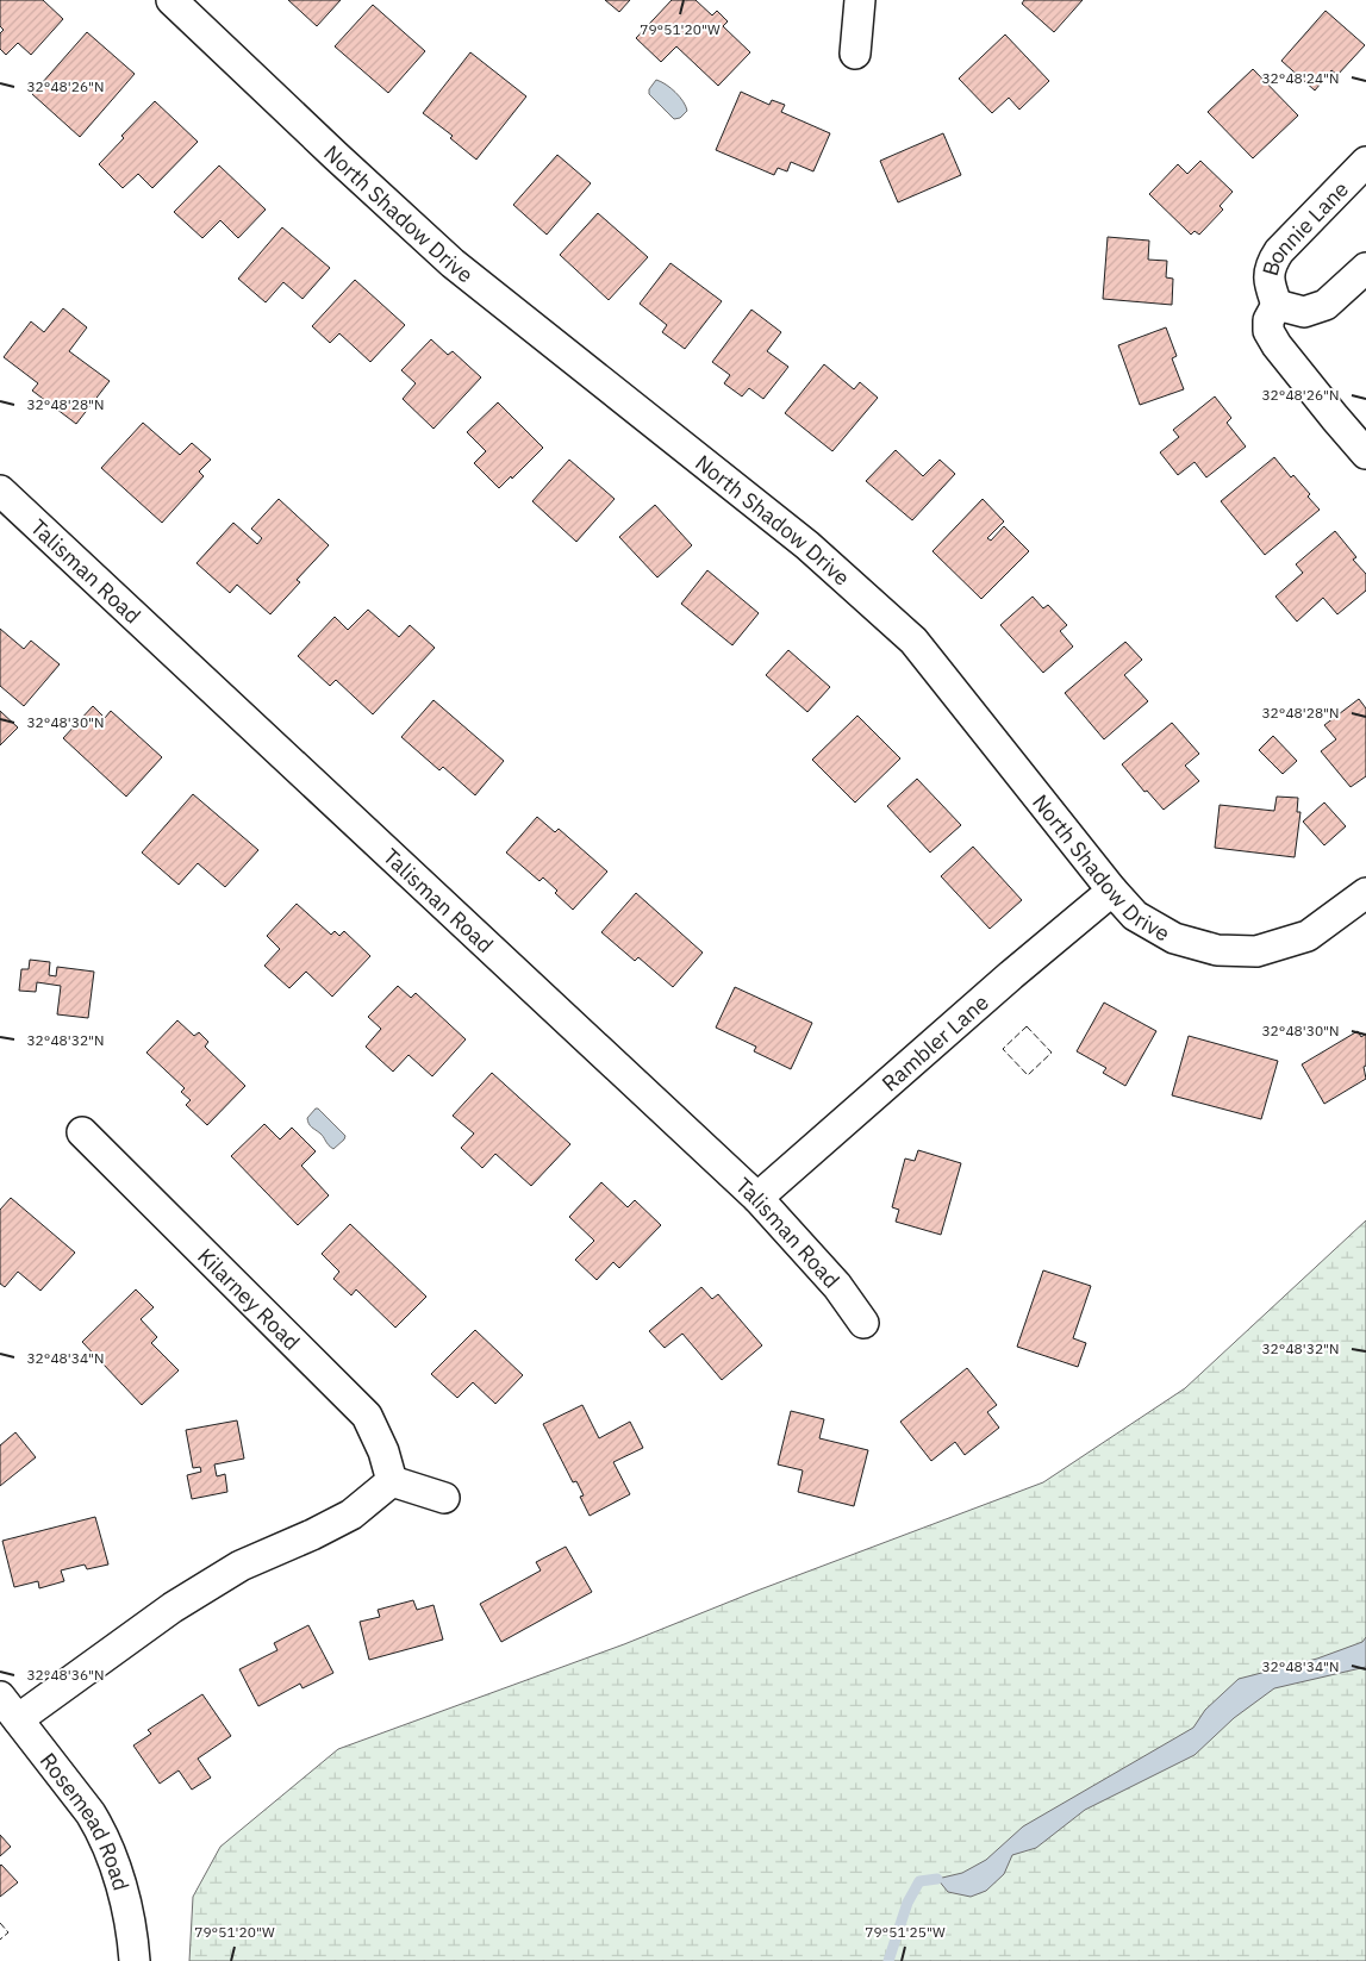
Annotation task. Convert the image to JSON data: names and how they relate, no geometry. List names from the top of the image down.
{
  "streets": {
    "street": [
      "North Shadow Drive",
      "Bonnie Lane",
      "Talisman Road",
      "Rambler Lane",
      "Kilarney Road",
      "Rosemead Road"
    ]
  },
  "crossings": [
    ["North Shadow Drive", "Rambler Lane"],
    ["Talisman Road", "Rambler Lane"]
  ],
  "coordinates": [
    "79°51'20\"W",
    "32°48'24\"N",
    "32°48'26\"N",
    "32°48'28\"N",
    "32°48'30\"N",
    "32°48'32\"N",
    "32°48'34\"N",
    "32°48'36\"N",
    "79°51'25\"W"
  ]
}
